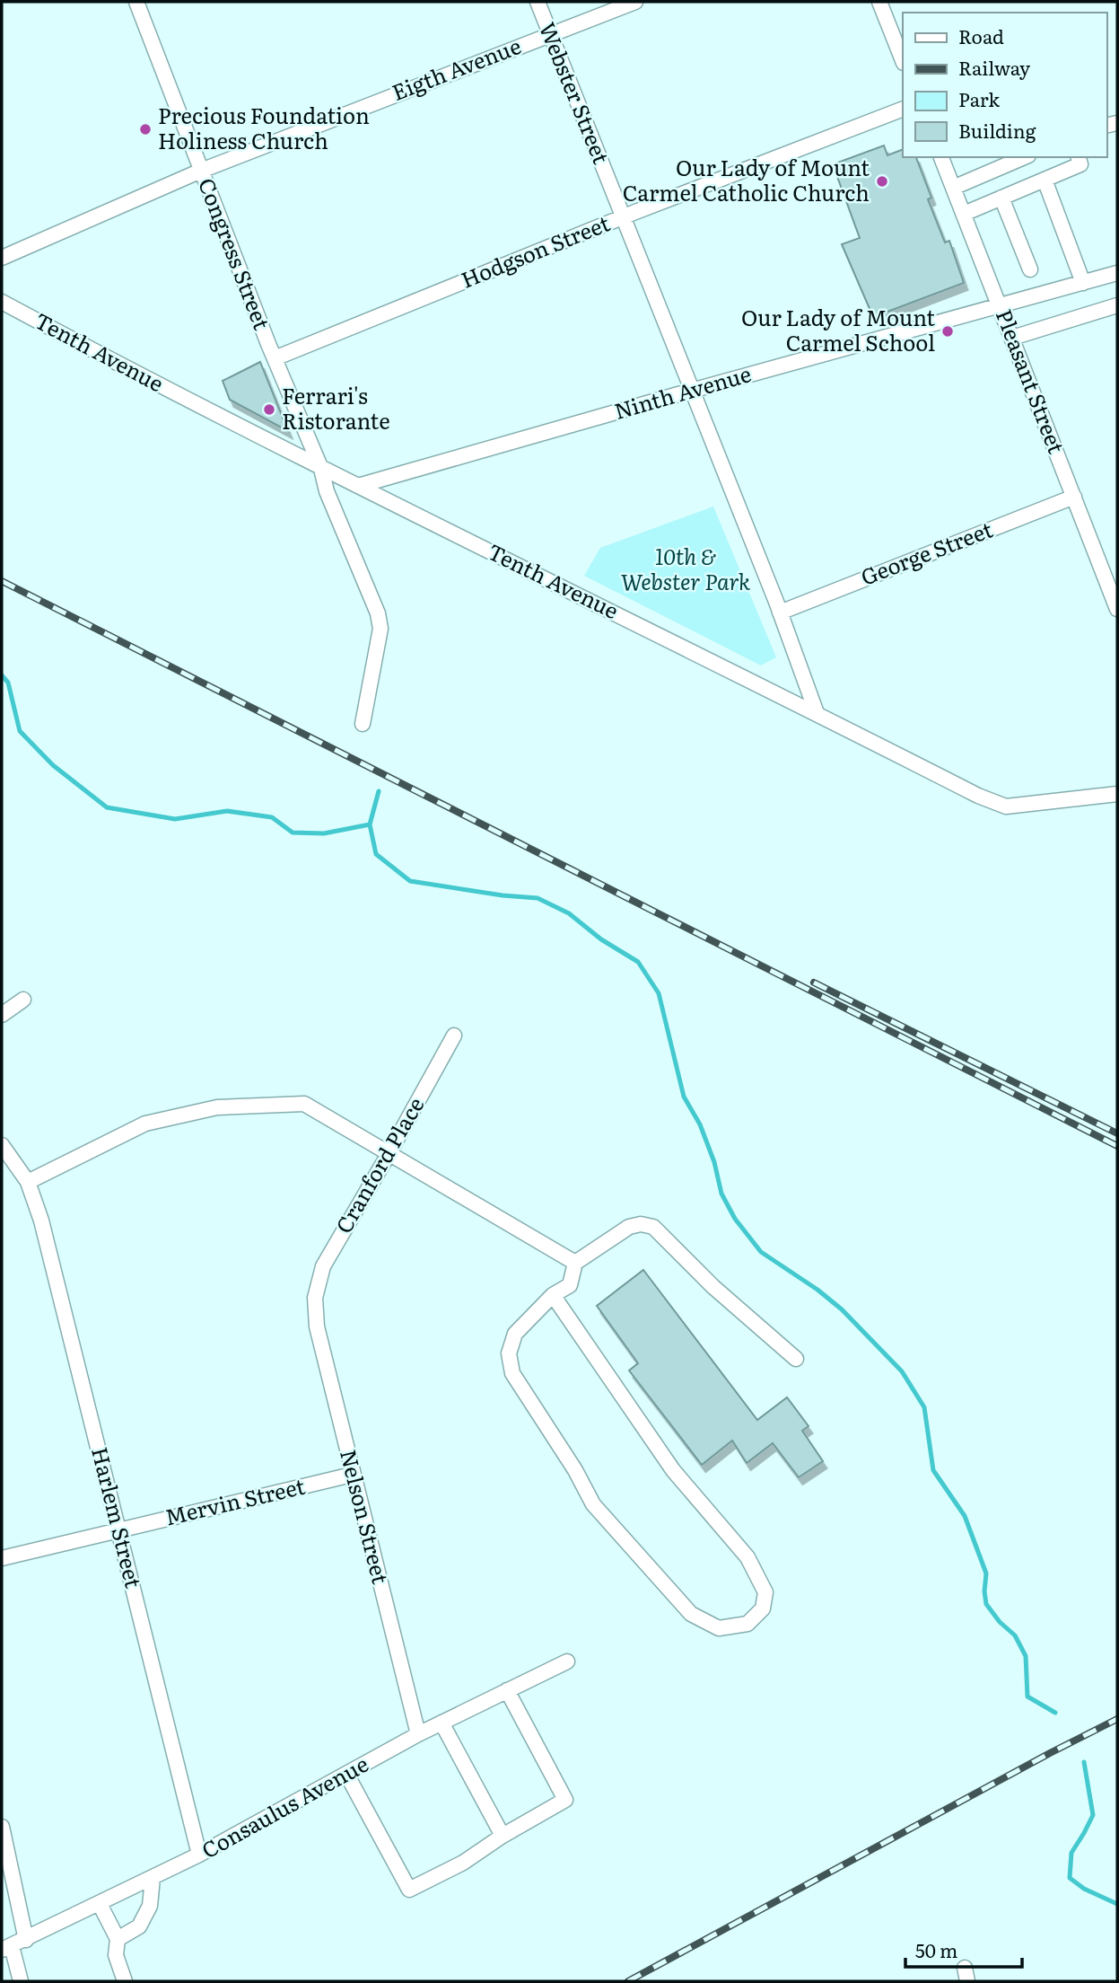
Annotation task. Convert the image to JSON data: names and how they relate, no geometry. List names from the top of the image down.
{
  "streets": {
    "street": [
      "Eigth Avenue",
      "Webster Street",
      "Hodgson Street",
      "Congress Street",
      "Tenth Avenue",
      "Pleasant Street",
      "Ninth Avenue",
      "George Street",
      "Cranford Place",
      "Mervin Street",
      "Nelson Street",
      "Harlem Street",
      "Consaulus Avenue"
    ]
  },
  "crossings": [
    ["Eigth Avenue", "Webster Street"],
    ["Eigth Avenue", "Congress Street"],
    ["Webster Street", "Hodgson Street"],
    ["Webster Street", "Tenth Avenue"],
    ["Webster Street", "Ninth Avenue"],
    ["Webster Street", "George Street"],
    ["Hodgson Street", "Congress Street"],
    ["Congress Street", "Tenth Avenue"],
    ["Tenth Avenue", "Ninth Avenue"],
    ["Pleasant Street", "Ninth Avenue"],
    ["Pleasant Street", "George Street"],
    ["Cranford Place", "Nelson Street"],
    ["Mervin Street", "Nelson Street"],
    ["Mervin Street", "Harlem Street"],
    ["Nelson Street", "Consaulus Avenue"],
    ["Harlem Street", "Consaulus Avenue"]
  ],
  "parks": ["10th & Webster Park"],
  "places": [
    "Precious Foundation Holiness Church",
    "Our Lady of Mount Carmel Catholic Church",
    "Our Lady of Mount Carmel School",
    "Ferrari's Ristorante"
  ],
  "legend": [
    "Road",
    "Railway",
    "Park",
    "Building"
  ],
  "scale_bar": "50 m"
}
